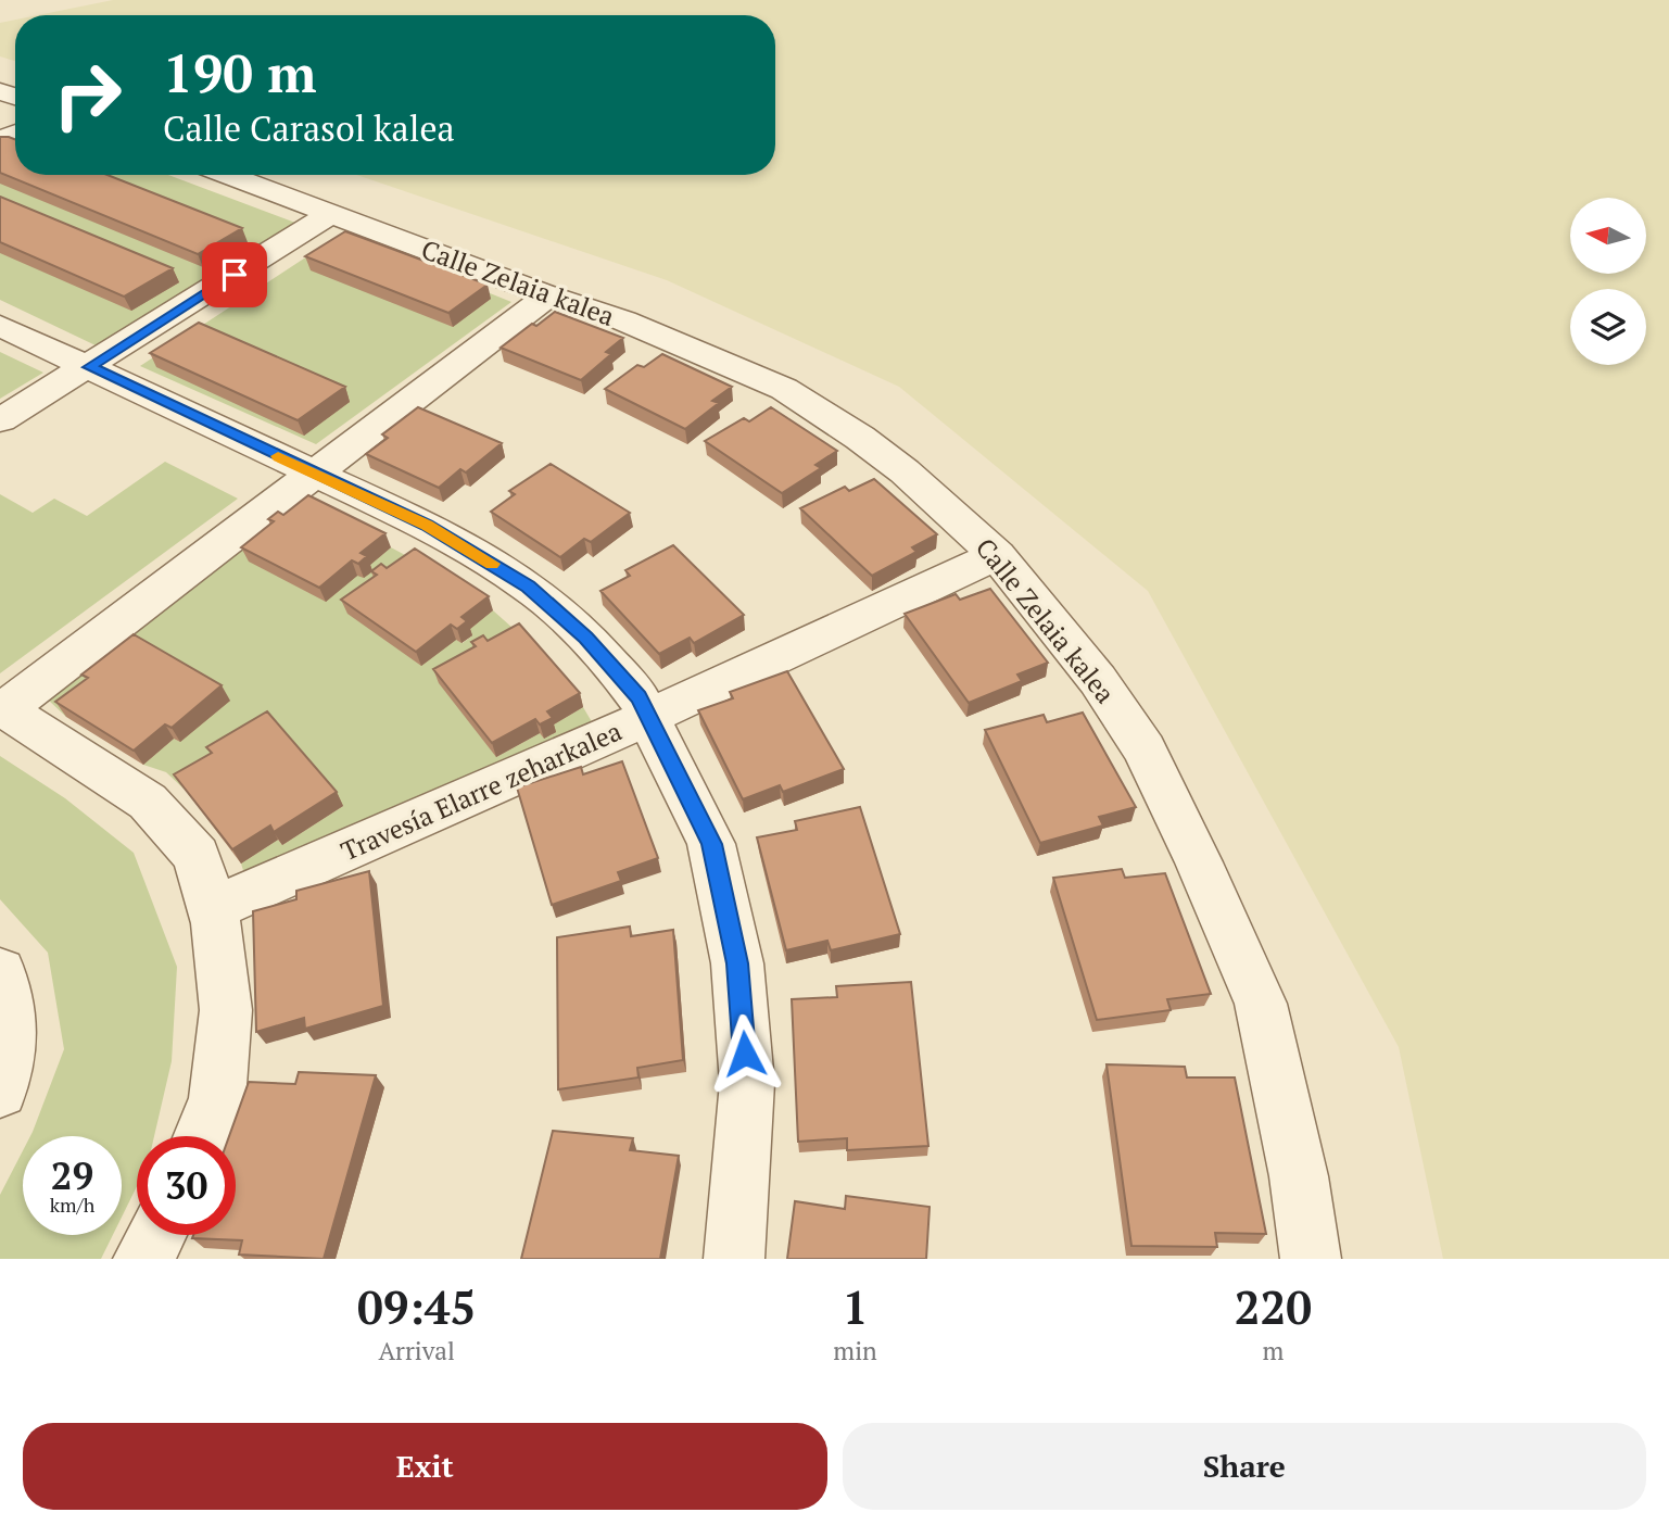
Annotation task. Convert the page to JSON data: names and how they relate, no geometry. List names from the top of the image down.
{
  "streets": {
    "street": ["Calle Zelaia kalea", "Travesía Elarre zeharkalea"]
  },
  "crossings": [
    ["Calle Zelaia kalea", "Travesía Elarre zeharkalea"]
  ],
  "north": "left",
  "page": {
    "turn": ["190 m", "Calle Carasol kalea"],
    "speed": "29 km/h",
    "limit": "30",
    "eta": [
      "09:45",
      "Arrival",
      "1",
      "min",
      "220",
      "m"
    ],
    "buttons": ["Exit", "Share"]
  }
}
